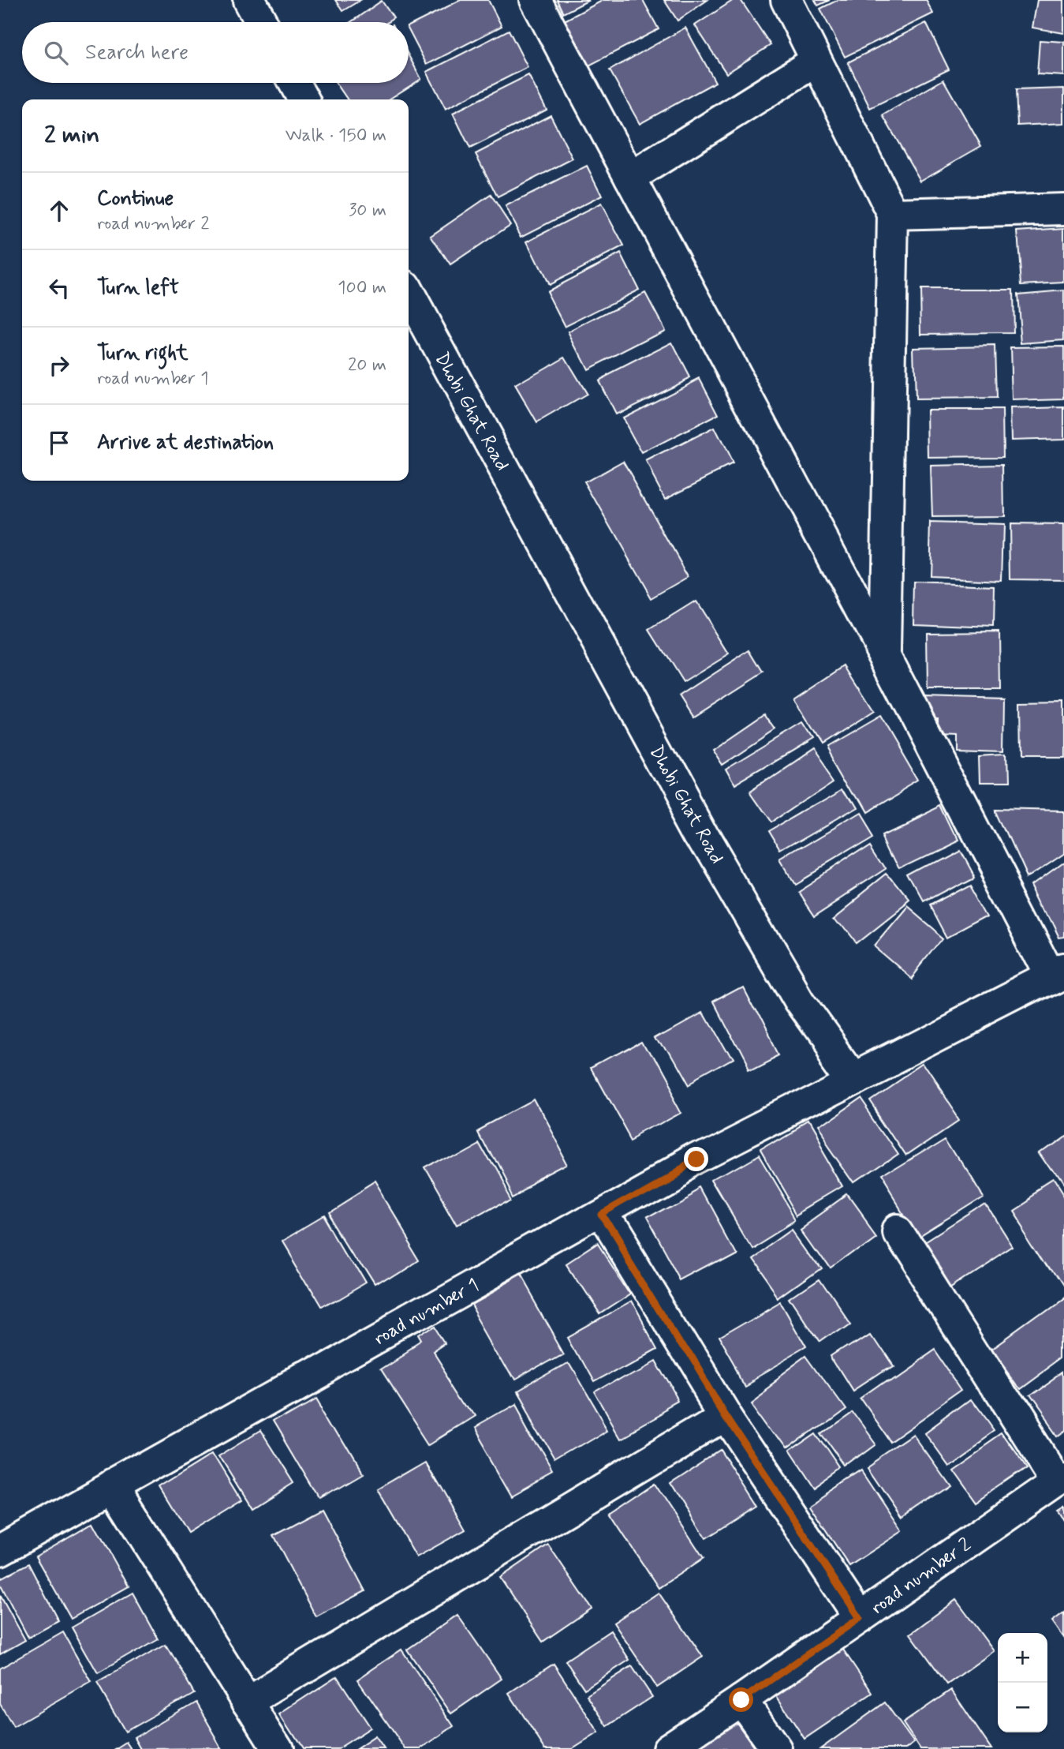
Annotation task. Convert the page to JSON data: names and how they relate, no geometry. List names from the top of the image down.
{
  "streets": {
    "street": ["Dhobi Ghat Road", "road number 1", "road number 2"]
  },
  "crossings": [
    ["Dhobi Ghat Road", "road number 1"]
  ],
  "page": {
    "search": "Search here",
    "heading": ["2 min", "Walk · 150 m"],
    "list": [
      ["Continue", "road number 2", "30 m"],
      ["Turn left", "100 m"],
      ["Turn right", "road number 1", "20 m"],
      "Arrive at destination"
    ],
    "map_buttons": ["+", "−"]
  }
}
